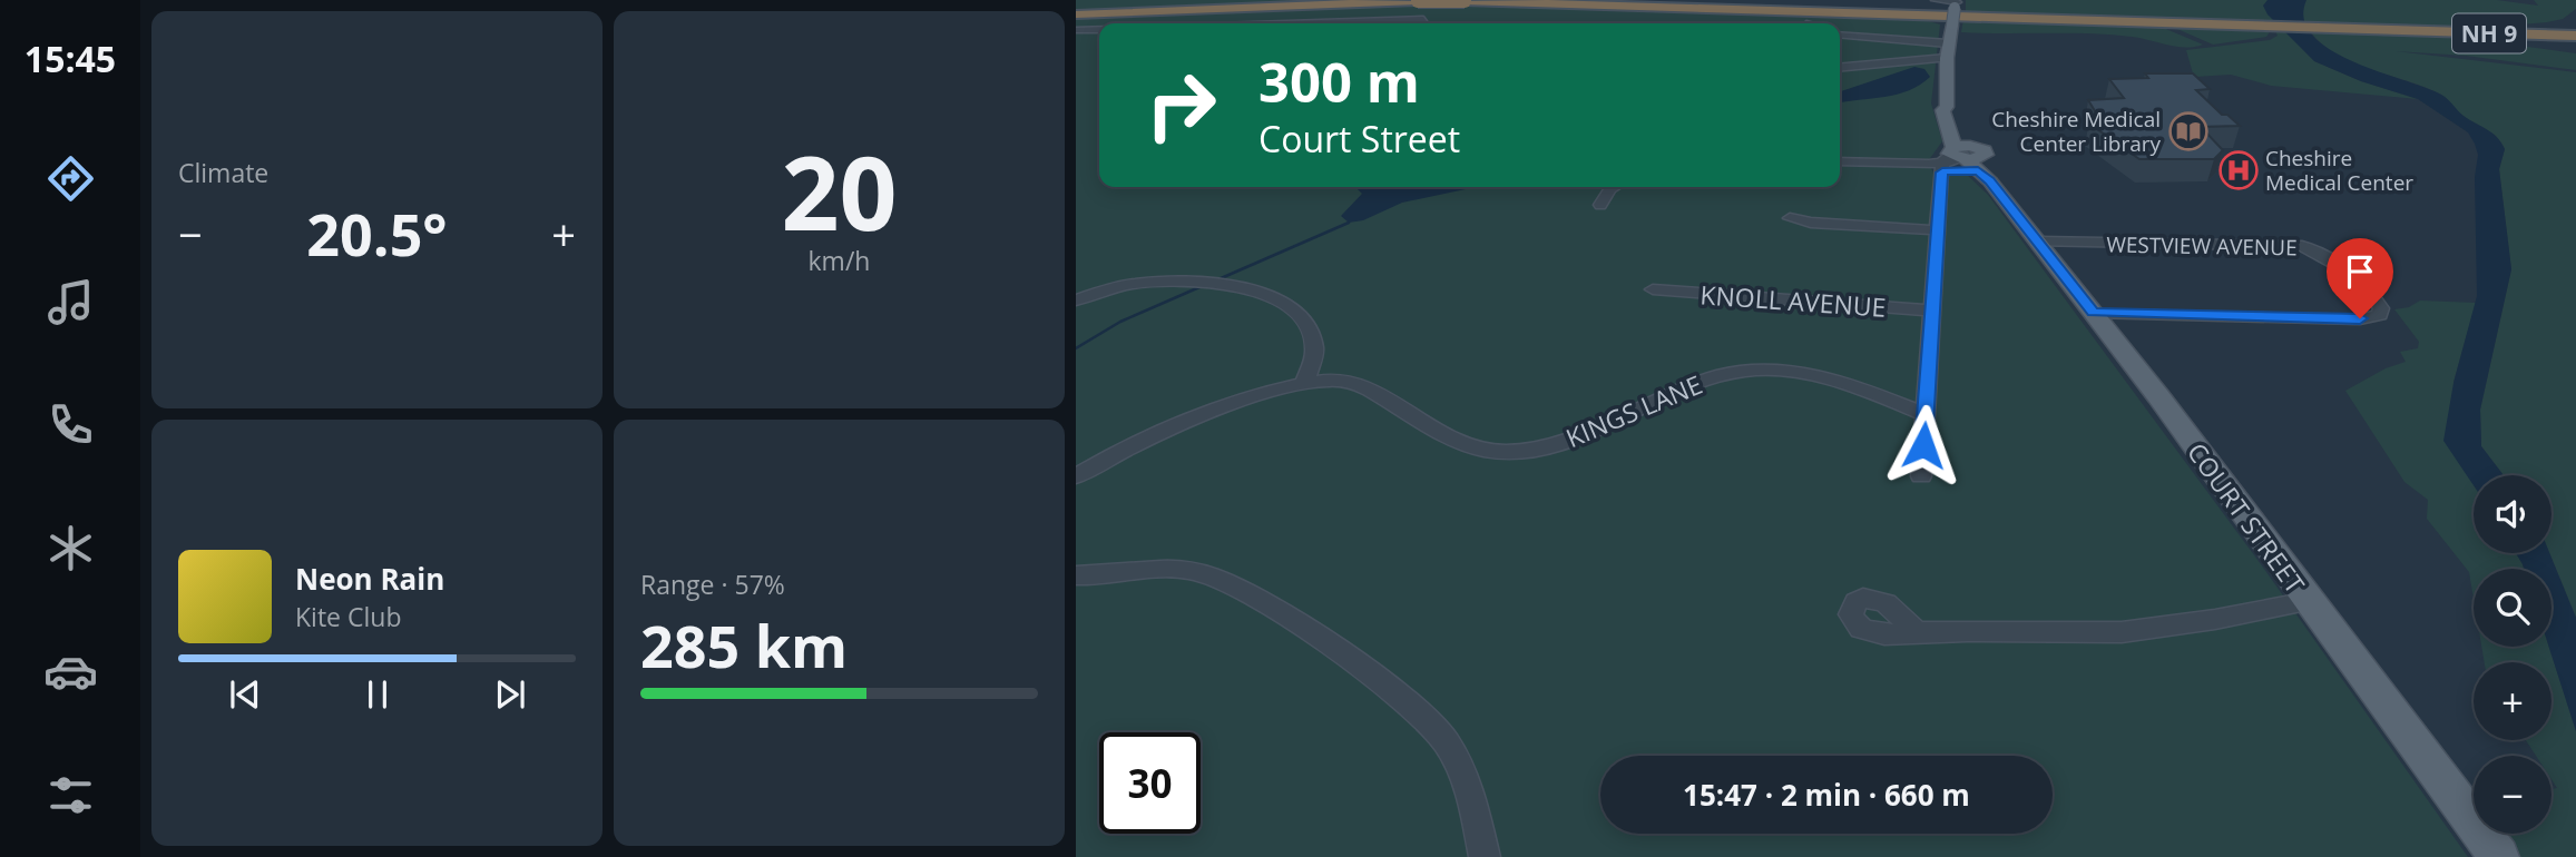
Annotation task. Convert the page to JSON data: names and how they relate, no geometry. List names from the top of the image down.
{
  "streets": {
    "highway": ["NH 9"],
    "main road": ["COURT STREET"],
    "street": ["WESTVIEW AVENUE", "KNOLL AVENUE", "KINGS LANE"]
  },
  "crossings": [
    ["WESTVIEW AVENUE", "COURT STREET"]
  ],
  "places": {
    "library": ["Cheshire Medical Center Library"],
    "hospital": ["Cheshire Medical Center"]
  },
  "page": {
    "tabs": "15:45",
    "tile": [
      "Climate",
      ["20", "km/h"],
      ["Range · 57%", "285 km"]
    ],
    "turn": ["300 m", "Court Street"],
    "heat": ["−", "20.5°", "+"],
    "map_buttons": ["+", "−"],
    "song": ["Neon Rain", "Kite Club"],
    "limit": "30",
    "trip": "15:47 · 2 min · 660 m"
  }
}
